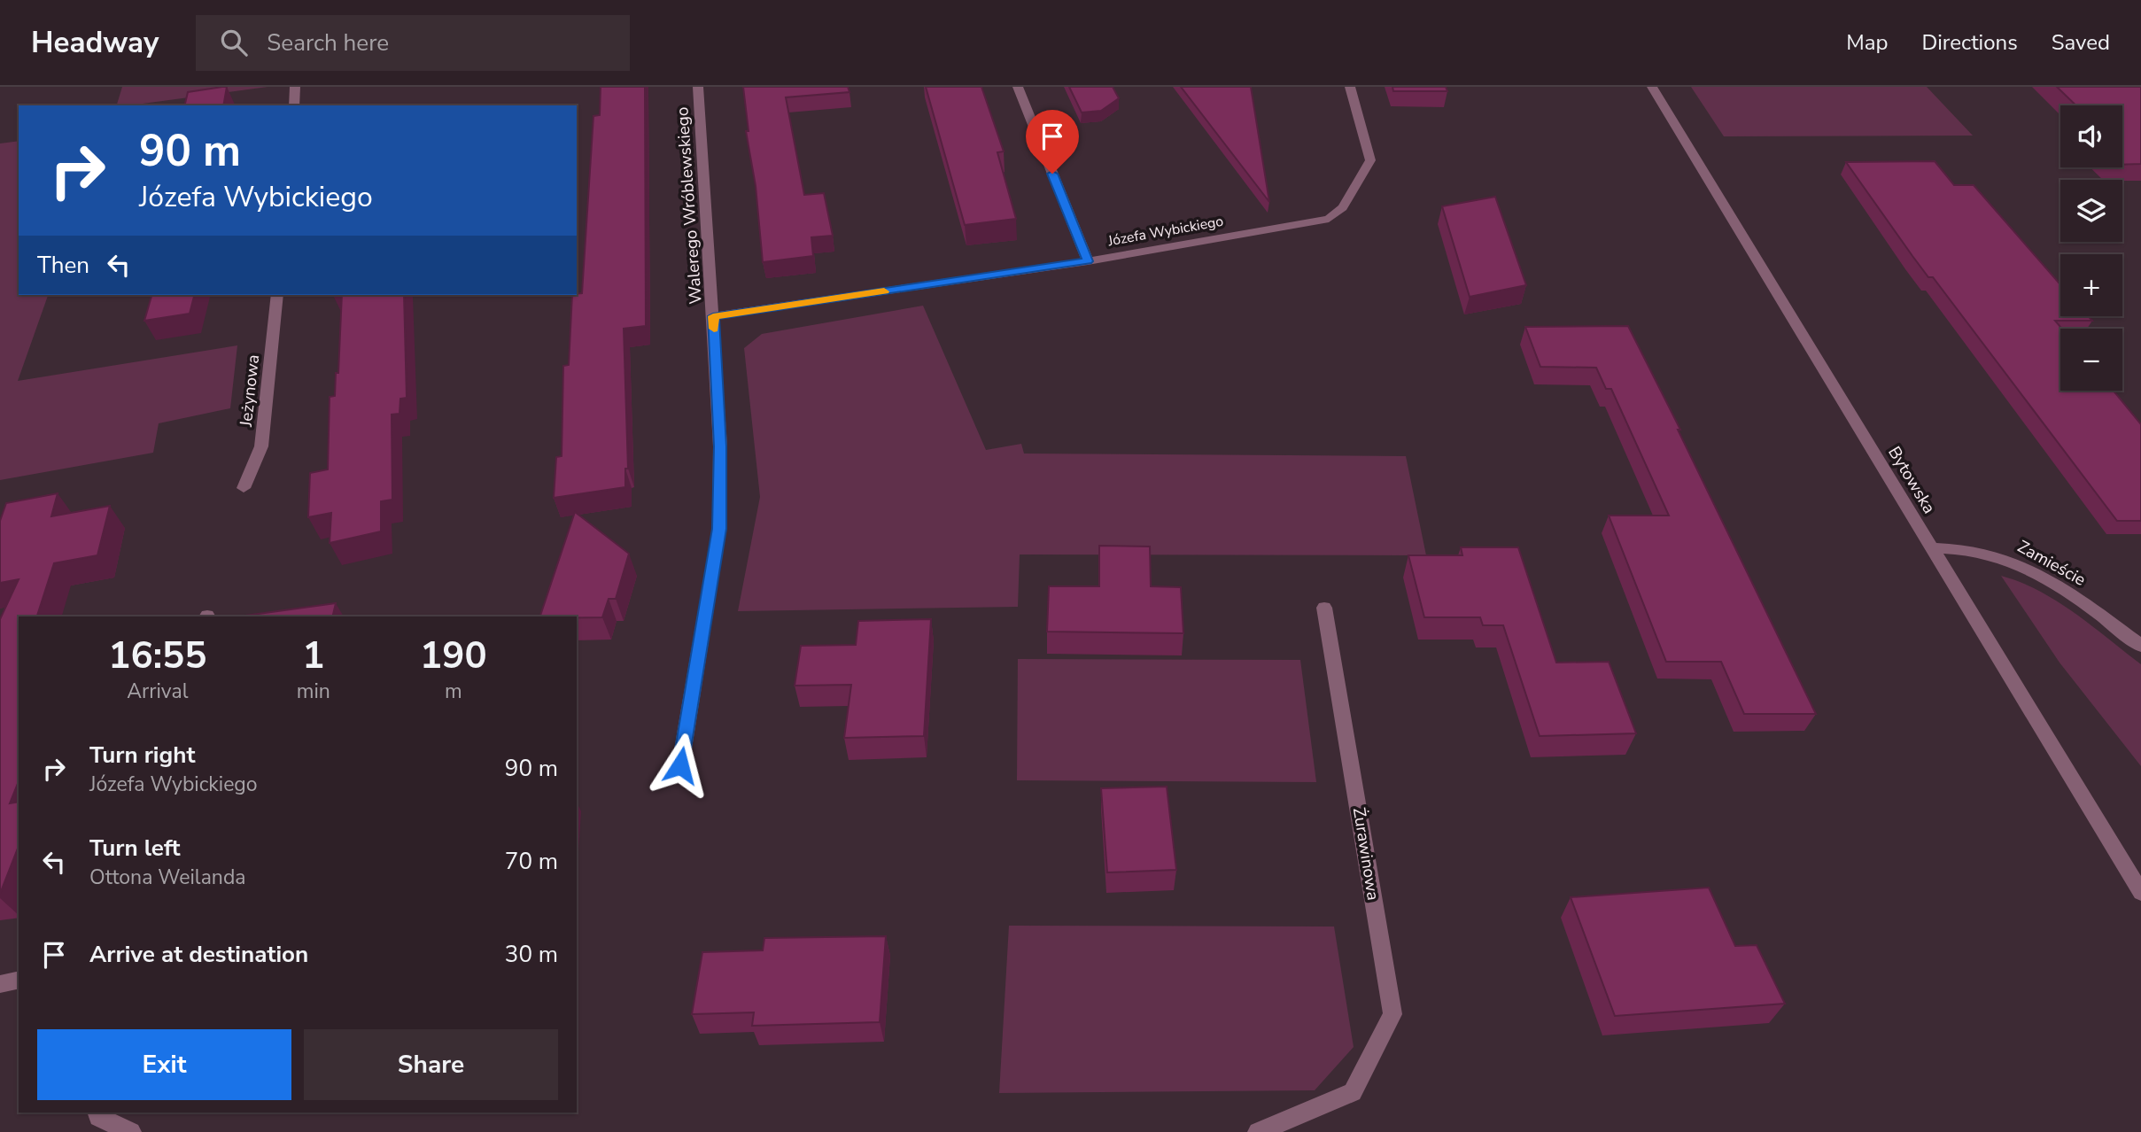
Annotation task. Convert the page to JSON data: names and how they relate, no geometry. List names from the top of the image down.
{
  "streets": {
    "street": [
      "Walerego Wróblewskiego",
      "Józefa Wybickiego",
      "Jeżynowa",
      "Bytowska",
      "Zamieście",
      "Żurawinowa"
    ]
  },
  "crossings": [
    ["Walerego Wróblewskiego", "Józefa Wybickiego"],
    ["Bytowska", "Zamieście"]
  ],
  "page": {
    "header": "Headway",
    "search": "Search here",
    "nav": ["Map", "Directions", "Saved"],
    "map_buttons": ["+", "−"],
    "turn": ["90 m", "Józefa Wybickiego"],
    "then": "Then",
    "eta": [
      "16:55",
      "Arrival",
      "1",
      "min",
      "190",
      "m"
    ],
    "list": [
      {
        "name": "Turn right",
        "note": "Józefa Wybickiego",
        "value": "90 m"
      },
      {
        "name": "Turn left",
        "note": "Ottona Weilanda",
        "value": "70 m"
      },
      {
        "name": "Arrive at destination",
        "value": "30 m"
      }
    ],
    "buttons": ["Exit", "Share"]
  }
}
